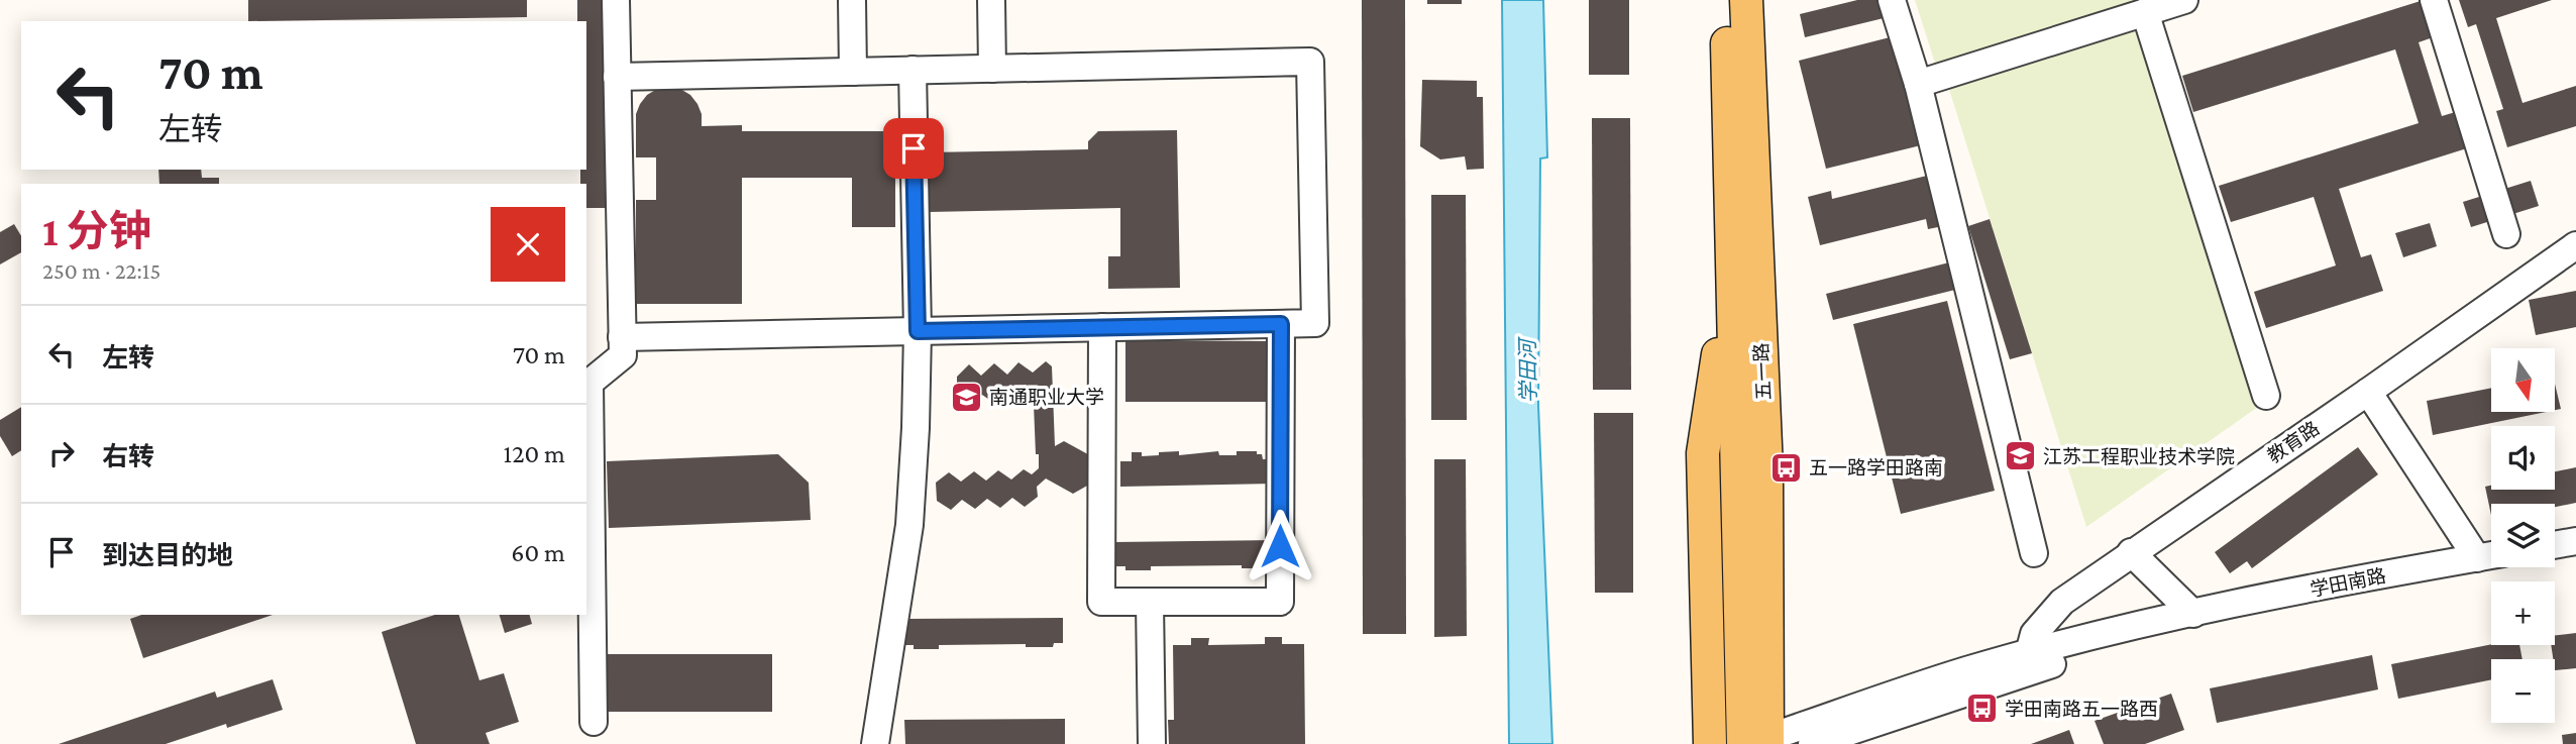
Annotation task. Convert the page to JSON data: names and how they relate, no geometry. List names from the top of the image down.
{
  "streets": {
    "main road": ["五一路"],
    "street": ["教育路", "学田南路"]
  },
  "water": ["学田河"],
  "places": {
    "school or university": ["南通职业大学", "江苏工程职业技术学院"],
    "bus stop": ["五一路学田路南", "学田南路五一路西"]
  },
  "north": "bottom",
  "page": {
    "turn": ["70 m", "左转"],
    "heading": ["1 分钟", "250 m · 22:15"],
    "list": [
      {
        "name": "左转",
        "value": "70 m"
      },
      {
        "name": "右转",
        "value": "120 m"
      },
      {
        "name": "到达目的地",
        "value": "60 m"
      }
    ],
    "map_buttons": ["+", "−"]
  }
}
